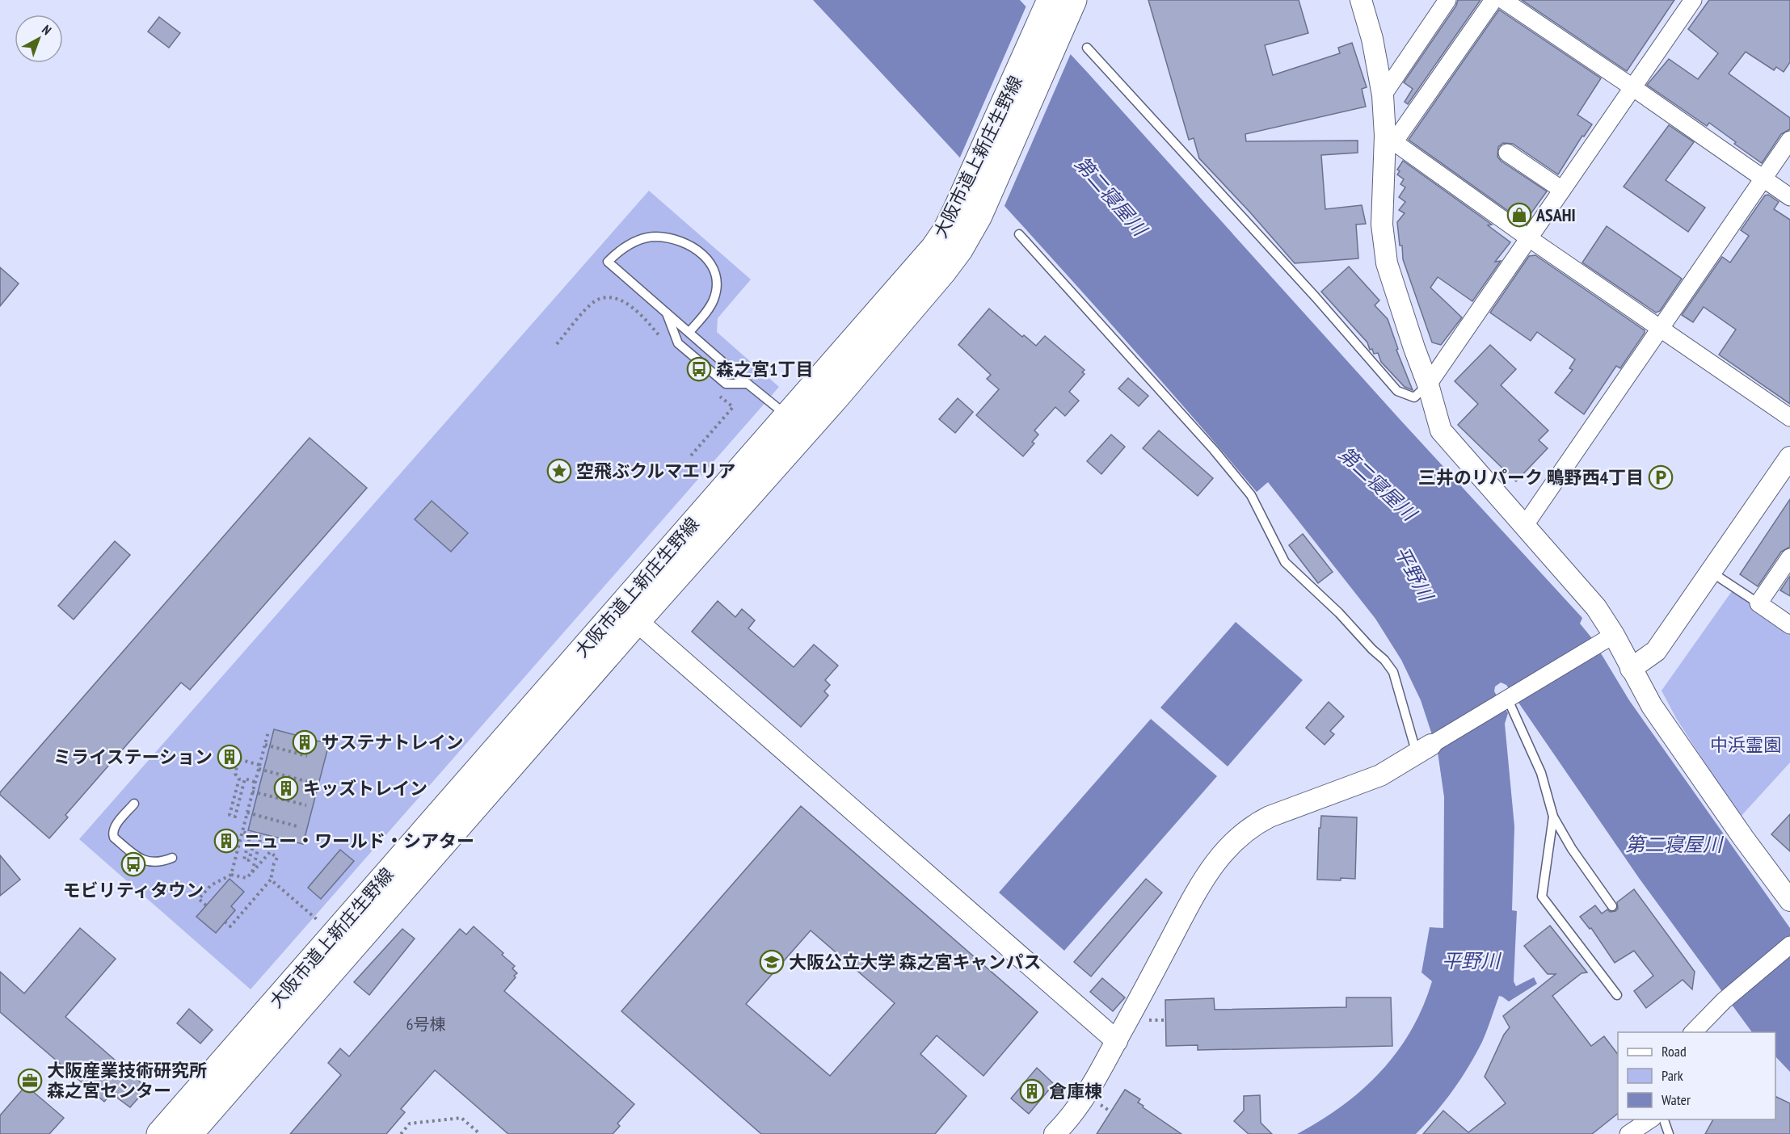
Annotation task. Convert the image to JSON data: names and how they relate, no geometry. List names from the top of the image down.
{
  "streets": {
    "main road": ["大阪市道上新庄生野線"]
  },
  "water": ["第二寝屋川", "平野川"],
  "parks": ["中浜霊園"],
  "places": {
    "shop": ["ASAHI"],
    "bus stop": ["森之宮1丁目", "モビリティタウン"],
    "place": ["空飛ぶクルマエリア"],
    "parking": ["三井のリパーク 鴫野西4丁目"],
    "building": [
      "サステナトレイン",
      "ミライステーション",
      "キッズトレイン",
      "ニュー・ワールド・シアター",
      "倉庫棟"
    ],
    "school or university": ["大阪公立大学 森之宮キャンパス"],
    "office": ["大阪産業技術研究所 森之宮センター"]
  },
  "house_numbers": ["6号棟"],
  "legend": ["Road", "Park", "Water"],
  "north": "top right"
}
